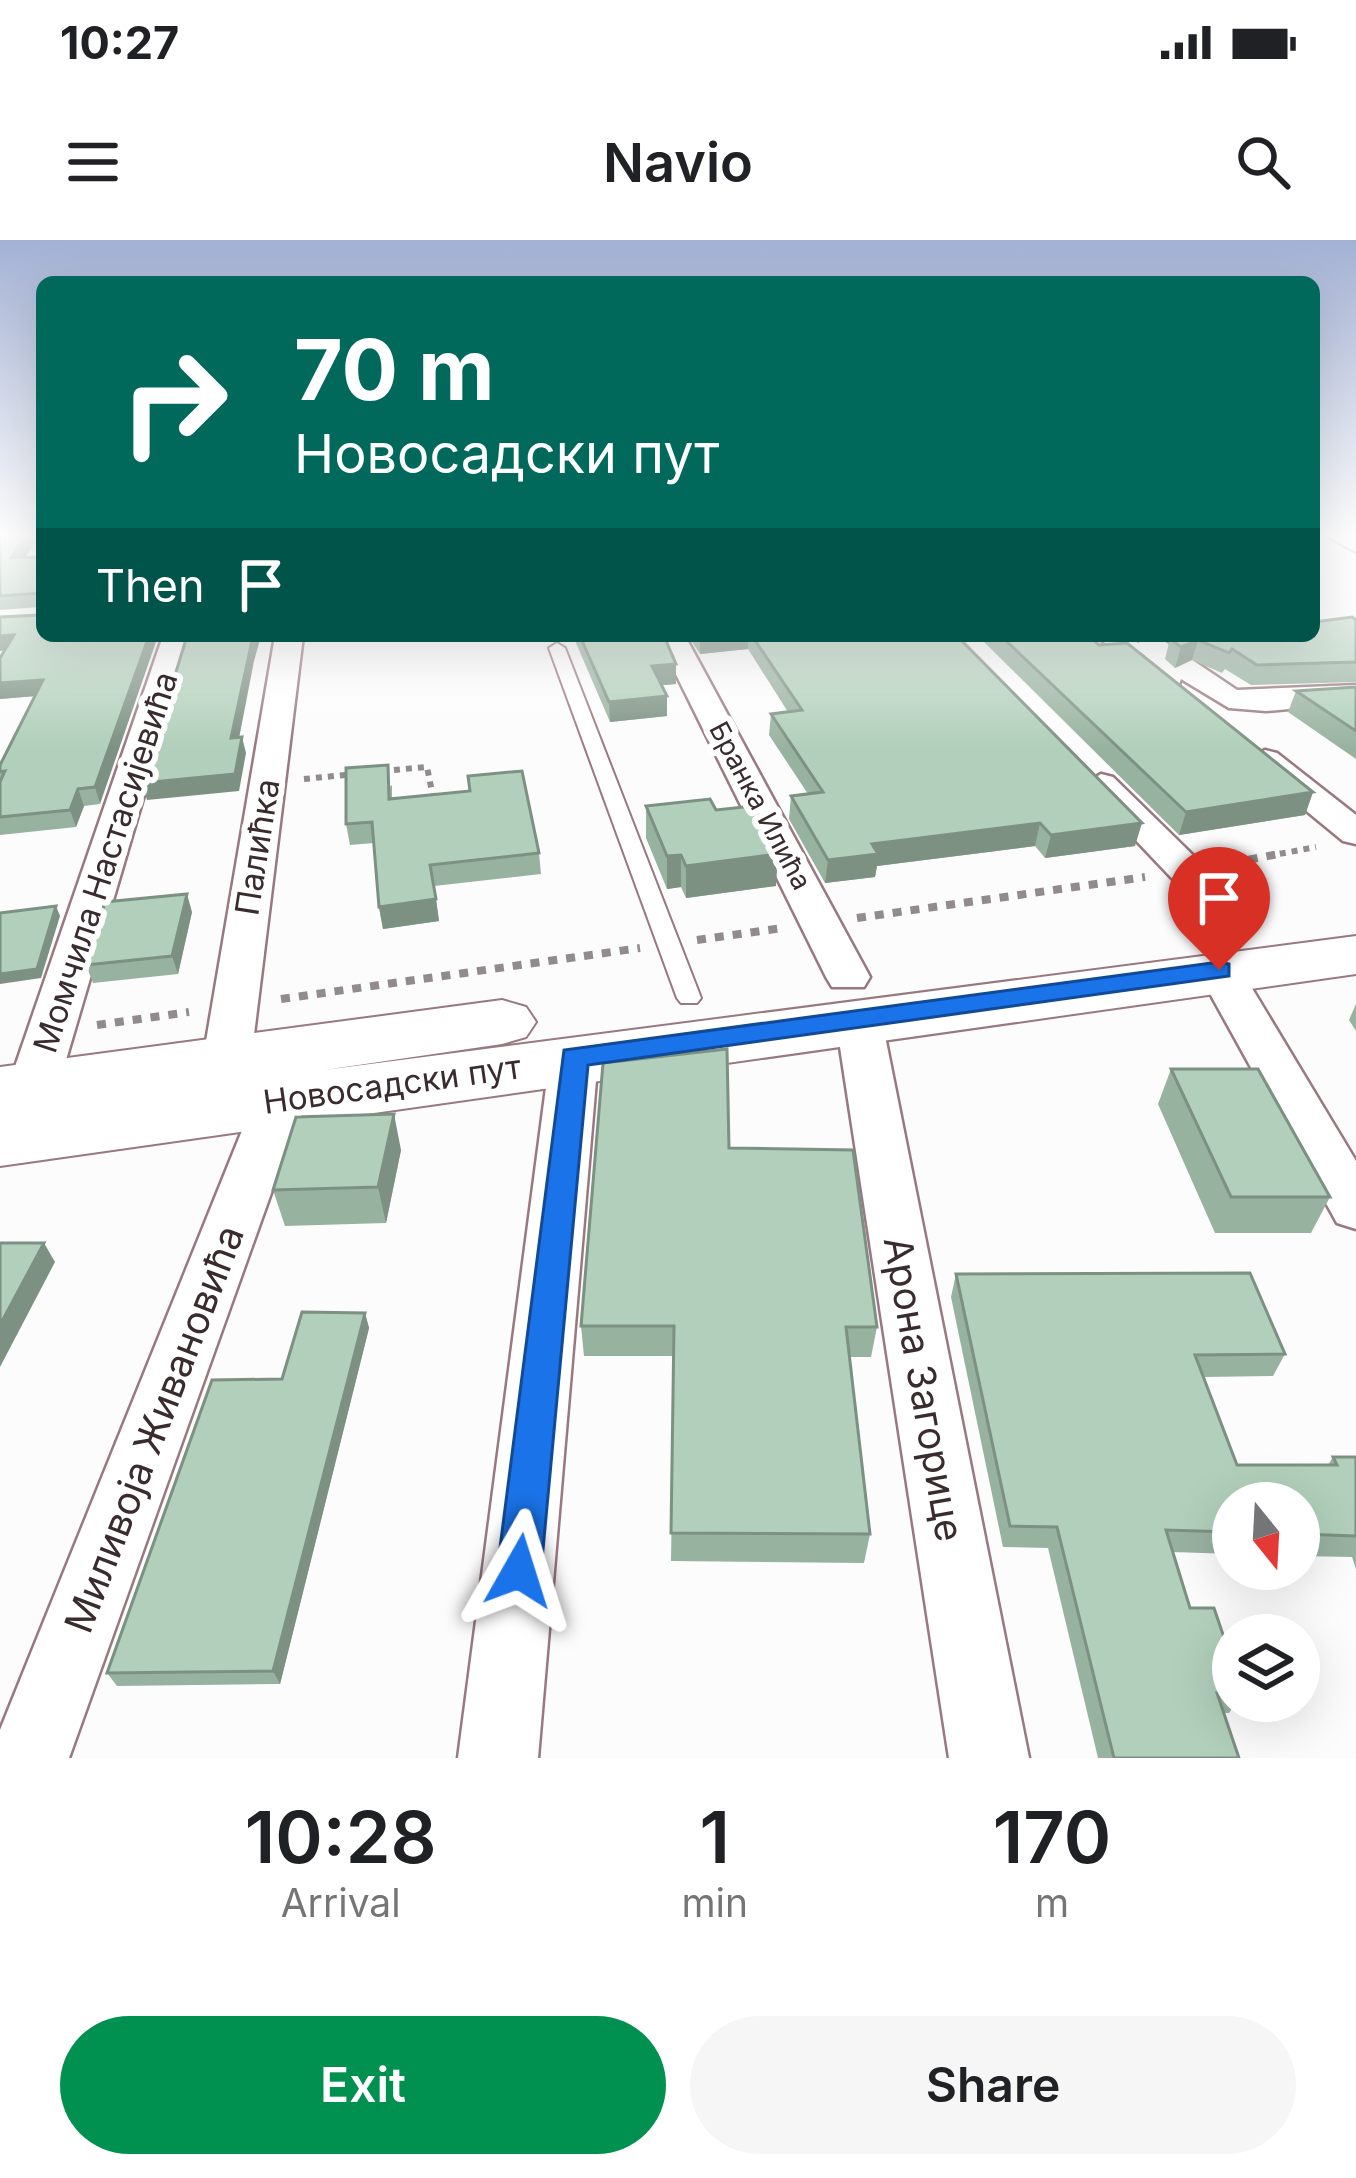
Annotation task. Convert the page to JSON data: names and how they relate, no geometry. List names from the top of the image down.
{
  "streets": {
    "main road": ["Новосадски пут"],
    "street": [
      "Бранка Илића",
      "Палићка",
      "Момчила Настасијевића",
      "Арона Загорице",
      "Миливоја Живановића"
    ]
  },
  "crossings": [
    ["Бранка Илића", "Новосадски пут"],
    ["Бранка Илића", "Арона Загорице"],
    ["Палићка", "Новосадски пут"],
    ["Момчила Настасијевића", "Новосадски пут"],
    ["Новосадски пут", "Арона Загорице"],
    ["Новосадски пут", "Миливоја Живановића"]
  ],
  "north": "bottom",
  "page": {
    "status": "10:27",
    "header": "Navio",
    "turn": ["70 m", "Новосадски пут"],
    "then": "Then",
    "eta": [
      "10:28",
      "Arrival",
      "1",
      "min",
      "170",
      "m"
    ],
    "buttons": ["Exit", "Share"]
  }
}
